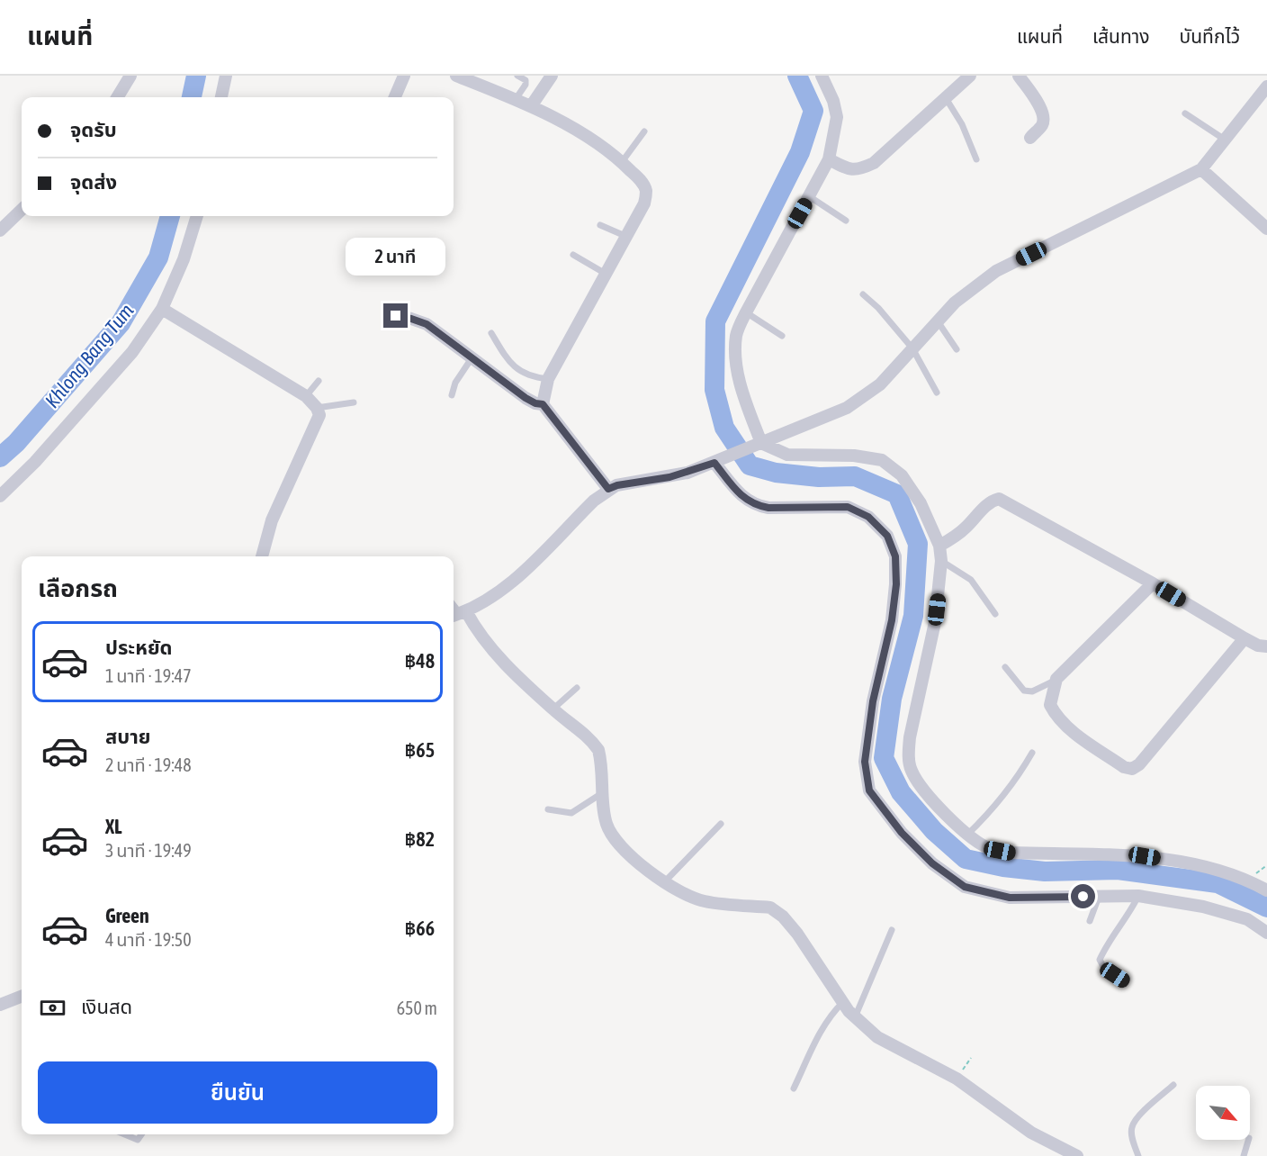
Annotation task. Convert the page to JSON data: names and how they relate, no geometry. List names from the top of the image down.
{
  "water": ["Khlong Bang Tum"],
  "north": "bottom right",
  "page": {
    "header": "แผนที่",
    "nav": ["แผนที่", "เส้นทาง", "บันทึกไว้"],
    "banner": ["จุดรับ", "จุดส่ง"],
    "bubble": "2 นาที",
    "heading": "เลือกรถ",
    "list": [
      {
        "name": "ประหยัด",
        "note": "1 นาที · 19:47",
        "value": "฿48"
      },
      {
        "name": "สบาย",
        "note": "2 นาที · 19:48",
        "value": "฿65"
      },
      {
        "name": "XL",
        "note": "3 นาที · 19:49",
        "value": "฿82"
      },
      {
        "name": "Green",
        "note": "4 นาที · 19:50",
        "value": "฿66"
      }
    ],
    "pay": ["เงินสด", "650 m"],
    "buttons": "ยืนยัน"
  }
}
